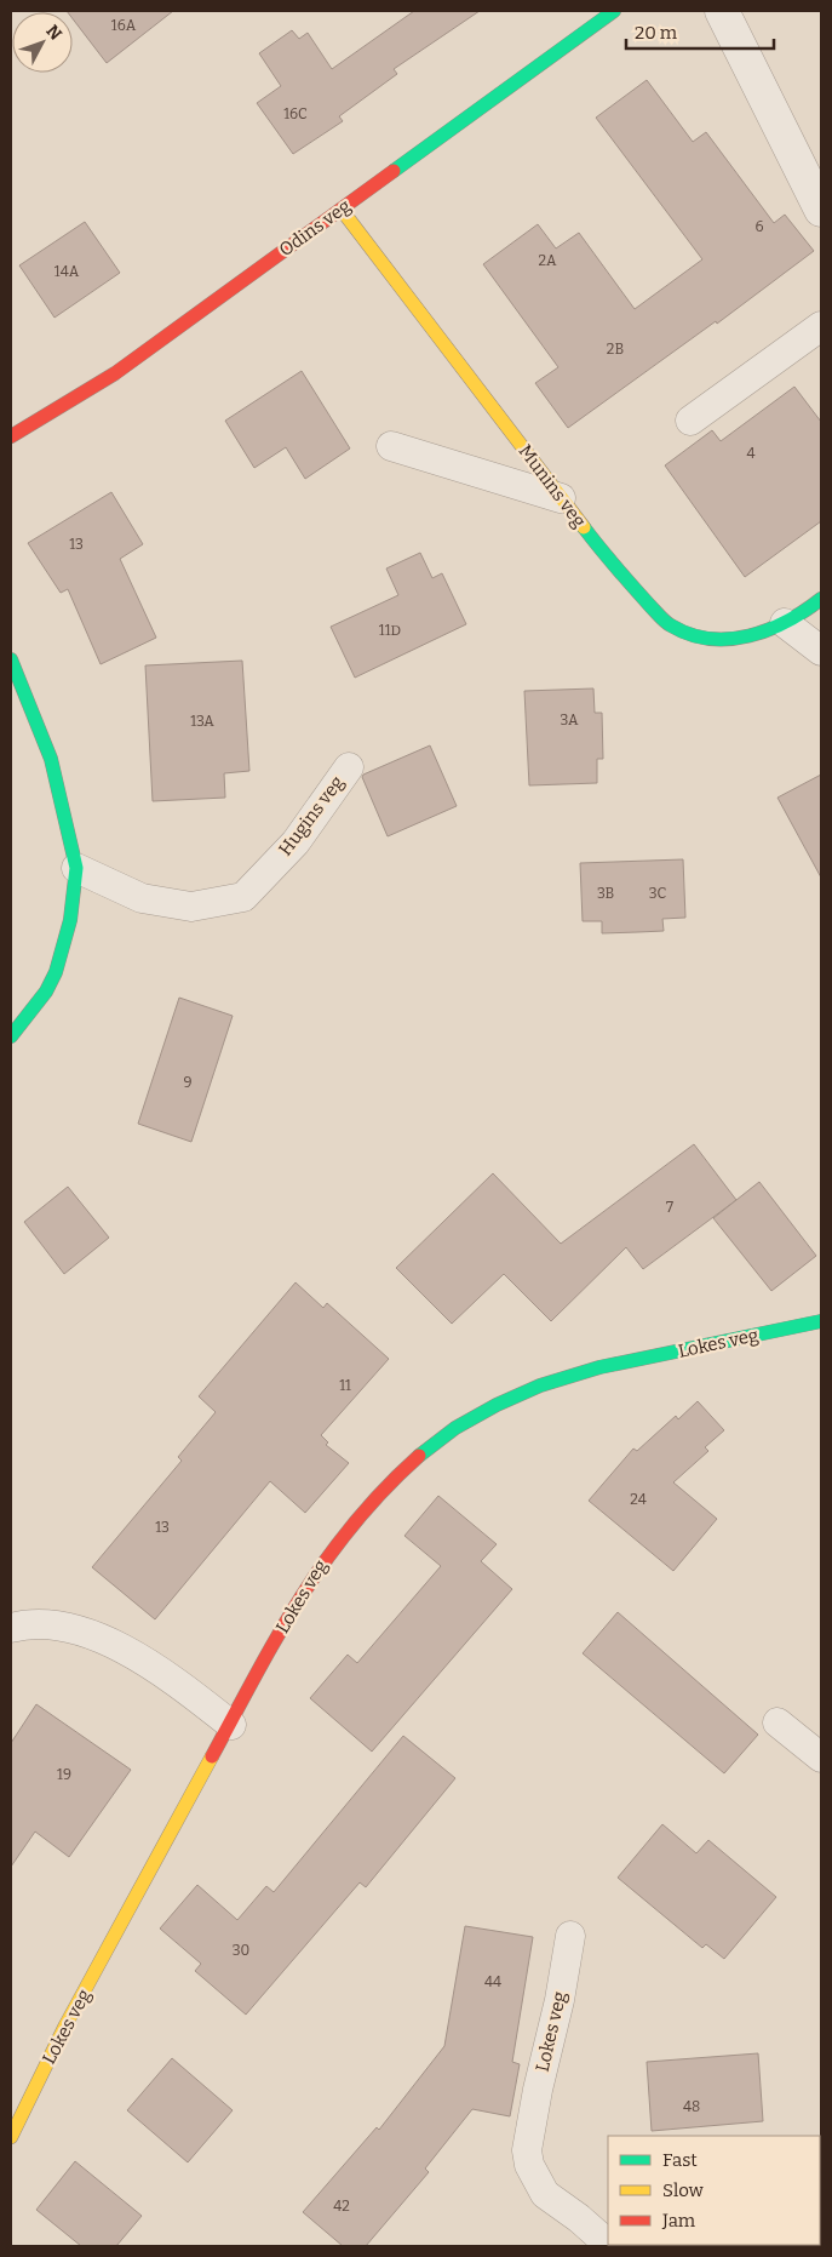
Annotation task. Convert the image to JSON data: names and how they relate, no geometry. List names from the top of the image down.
{
  "streets": {
    "street": ["Odins veg", "Munins veg", "Lokes veg"],
    "lane": ["Hugins veg"]
  },
  "crossings": [
    ["Odins veg", "Munins veg"]
  ],
  "house_numbers": [
    "16A",
    "16C",
    "6",
    "2A",
    "14A",
    "2B",
    "4",
    "13",
    "11D",
    "3A",
    "13A",
    "3B",
    "3C",
    "9",
    "7",
    "11",
    "24",
    "13",
    "19",
    "30",
    "44",
    "48",
    "42"
  ],
  "legend": ["Fast", "Slow", "Jam"],
  "scale_bar": "20 m",
  "north": "top right"
}
